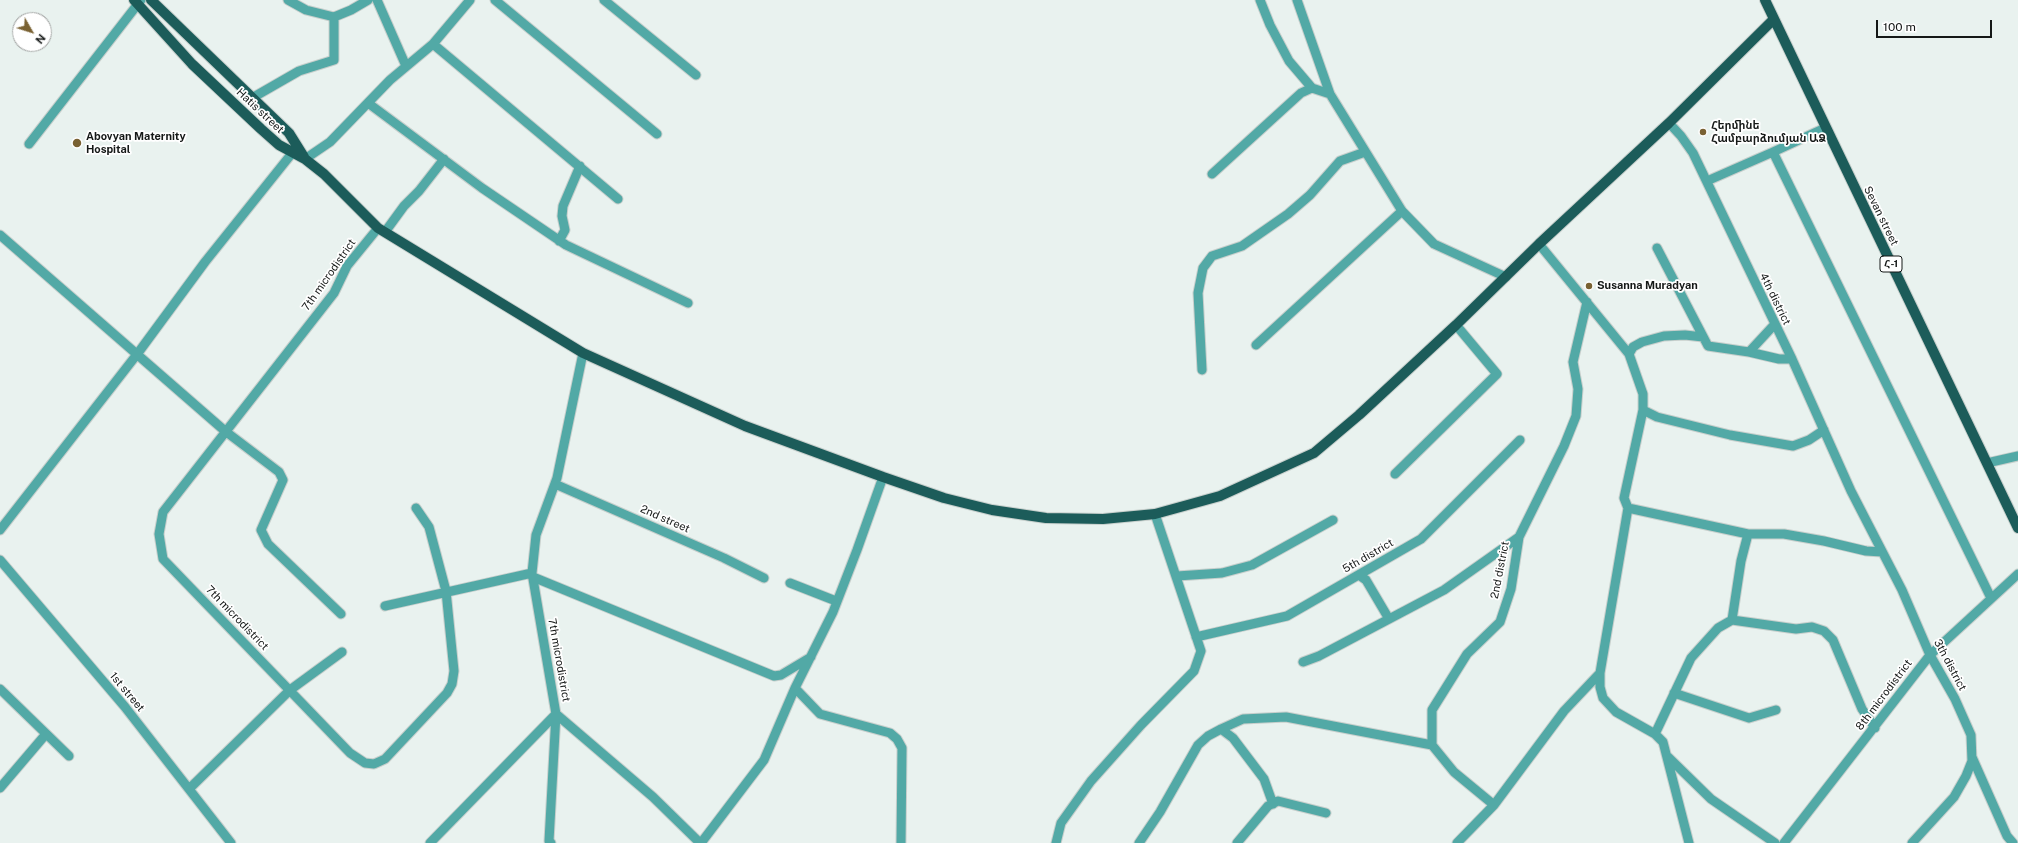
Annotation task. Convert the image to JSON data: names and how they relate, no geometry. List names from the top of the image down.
{
  "streets": {
    "main road": ["Hatis street", "Sevan street", "Հ-1"],
    "street": [
      "7th microdistrict",
      "4th district",
      "2nd street",
      "5th district",
      "2nd district",
      "3th district",
      "1st street",
      "8th microdistrict"
    ]
  },
  "crossings": [
    ["Hatis street", "Sevan street"],
    ["Hatis street", "7th microdistrict"],
    ["Hatis street", "4th district"],
    ["7th microdistrict", "2nd street"],
    ["4th district", "3th district"],
    ["3th district", "8th microdistrict"]
  ],
  "places": ["Հերմինե Համբարձումյան ԱՁ", "Abovyan Maternity Hospital", "Susanna Muradyan"],
  "scale_bar": "100 m",
  "north": "bottom right"
}
